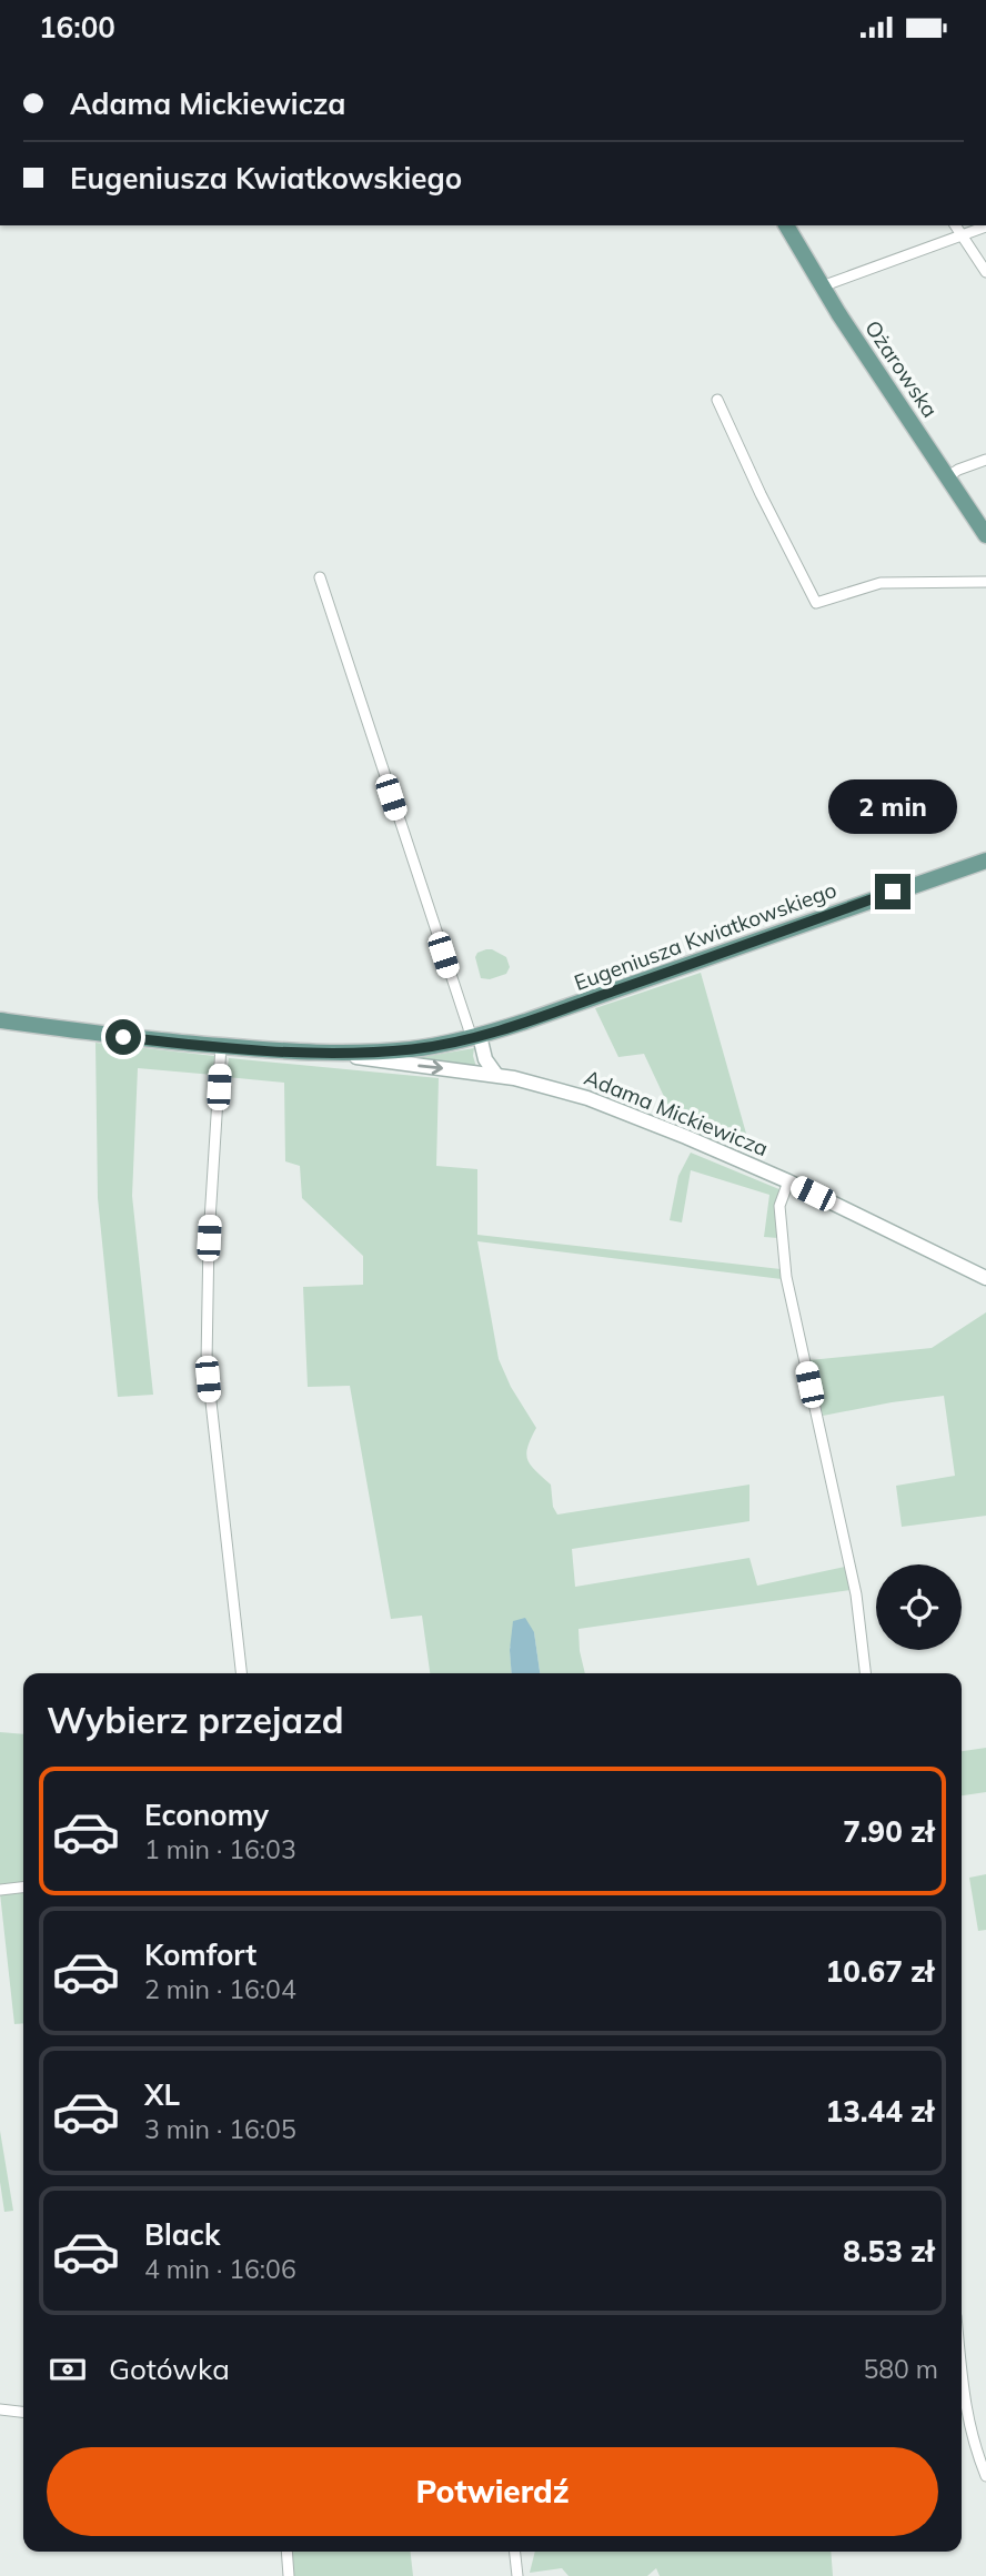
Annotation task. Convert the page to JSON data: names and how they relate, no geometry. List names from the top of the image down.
{
  "streets": {
    "main road": ["Ożarowska", "Eugeniusza Kwiatkowskiego", "Adama Mickiewicza"]
  },
  "crossings": [
    ["Eugeniusza Kwiatkowskiego", "Adama Mickiewicza"]
  ],
  "page": {
    "status": "16:00",
    "banner": ["Adama Mickiewicza", "Eugeniusza Kwiatkowskiego"],
    "bubble": "2 min",
    "heading": "Wybierz przejazd",
    "list": [
      {
        "name": "Economy",
        "note": "1 min · 16:03",
        "value": "7.90 zł"
      },
      {
        "name": "Komfort",
        "note": "2 min · 16:04",
        "value": "10.67 zł"
      },
      {
        "name": "XL",
        "note": "3 min · 16:05",
        "value": "13.44 zł"
      },
      {
        "name": "Black",
        "note": "4 min · 16:06",
        "value": "8.53 zł"
      }
    ],
    "pay": ["Gotówka", "580 m"],
    "buttons": "Potwierdź"
  }
}
